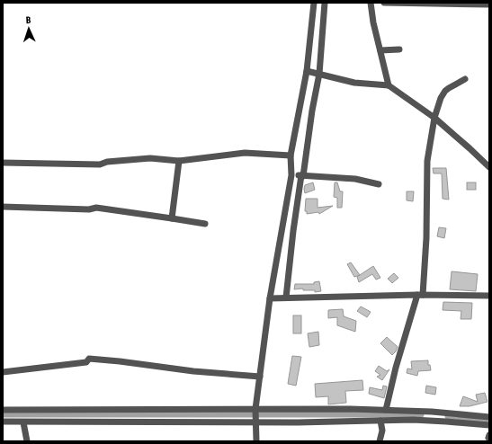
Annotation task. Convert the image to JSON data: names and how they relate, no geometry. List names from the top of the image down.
{
  "north": "top"
}
